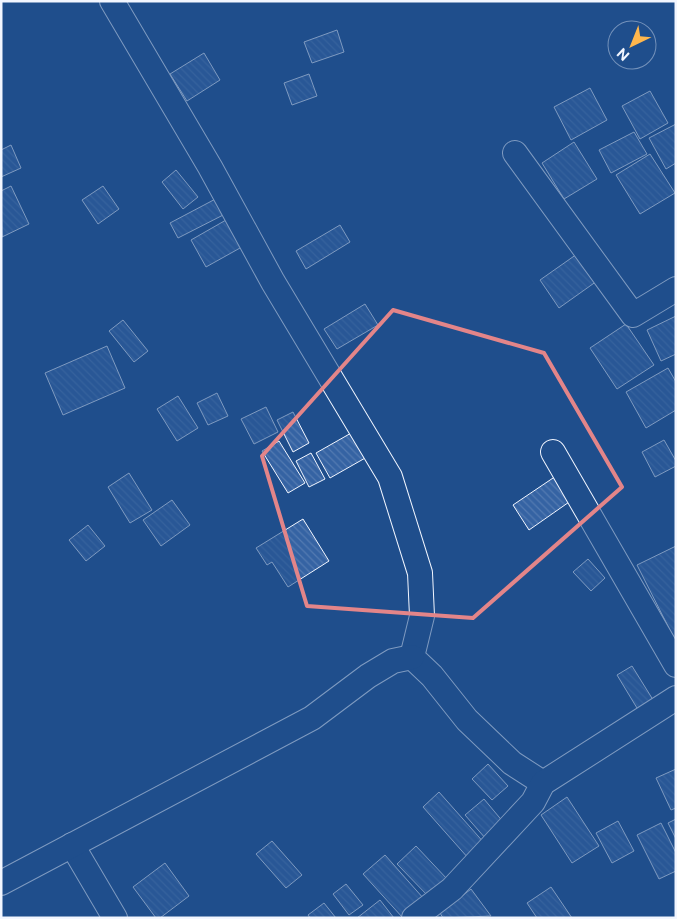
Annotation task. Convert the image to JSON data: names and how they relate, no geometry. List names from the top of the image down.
{
  "north": "bottom left"
}
